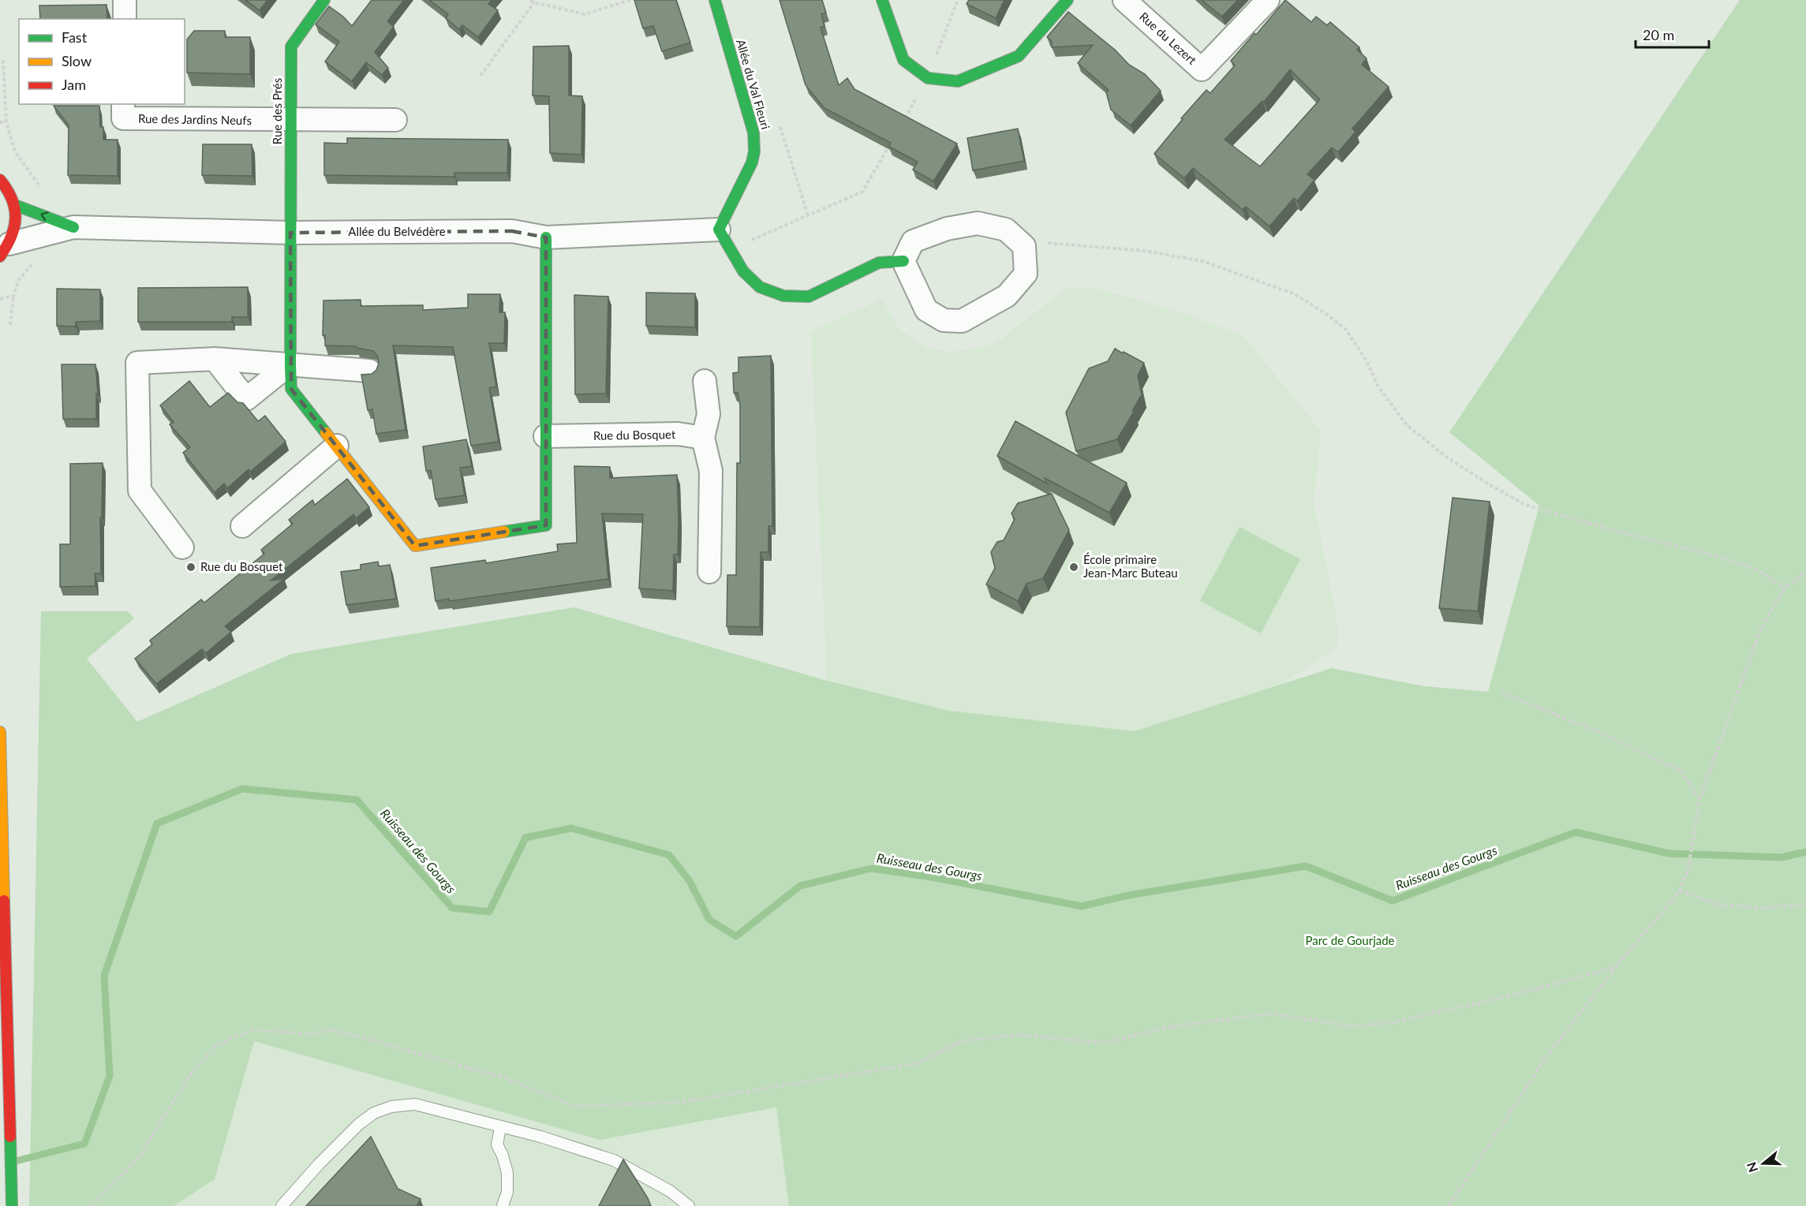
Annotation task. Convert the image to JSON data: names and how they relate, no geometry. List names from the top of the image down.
{
  "streets": {
    "street": [
      "Rue du Lezert",
      "Allée du Val Fleuri",
      "Rue des Prés",
      "Rue des Jardins Neufs",
      "Allée du Belvédère",
      "Rue du Bosquet"
    ]
  },
  "crossings": [
    ["Allée du Val Fleuri", "Allée du Belvédère"],
    ["Rue des Prés", "Rue des Jardins Neufs"],
    ["Rue des Prés", "Allée du Belvédère"]
  ],
  "water": ["Ruisseau des Gourgs"],
  "parks": ["Parc de Gourjade"],
  "places": ["Rue du Bosquet", "École primaire Jean-Marc Buteau"],
  "legend": ["Fast", "Slow", "Jam"],
  "scale_bar": "20 m",
  "north": "left"
}
